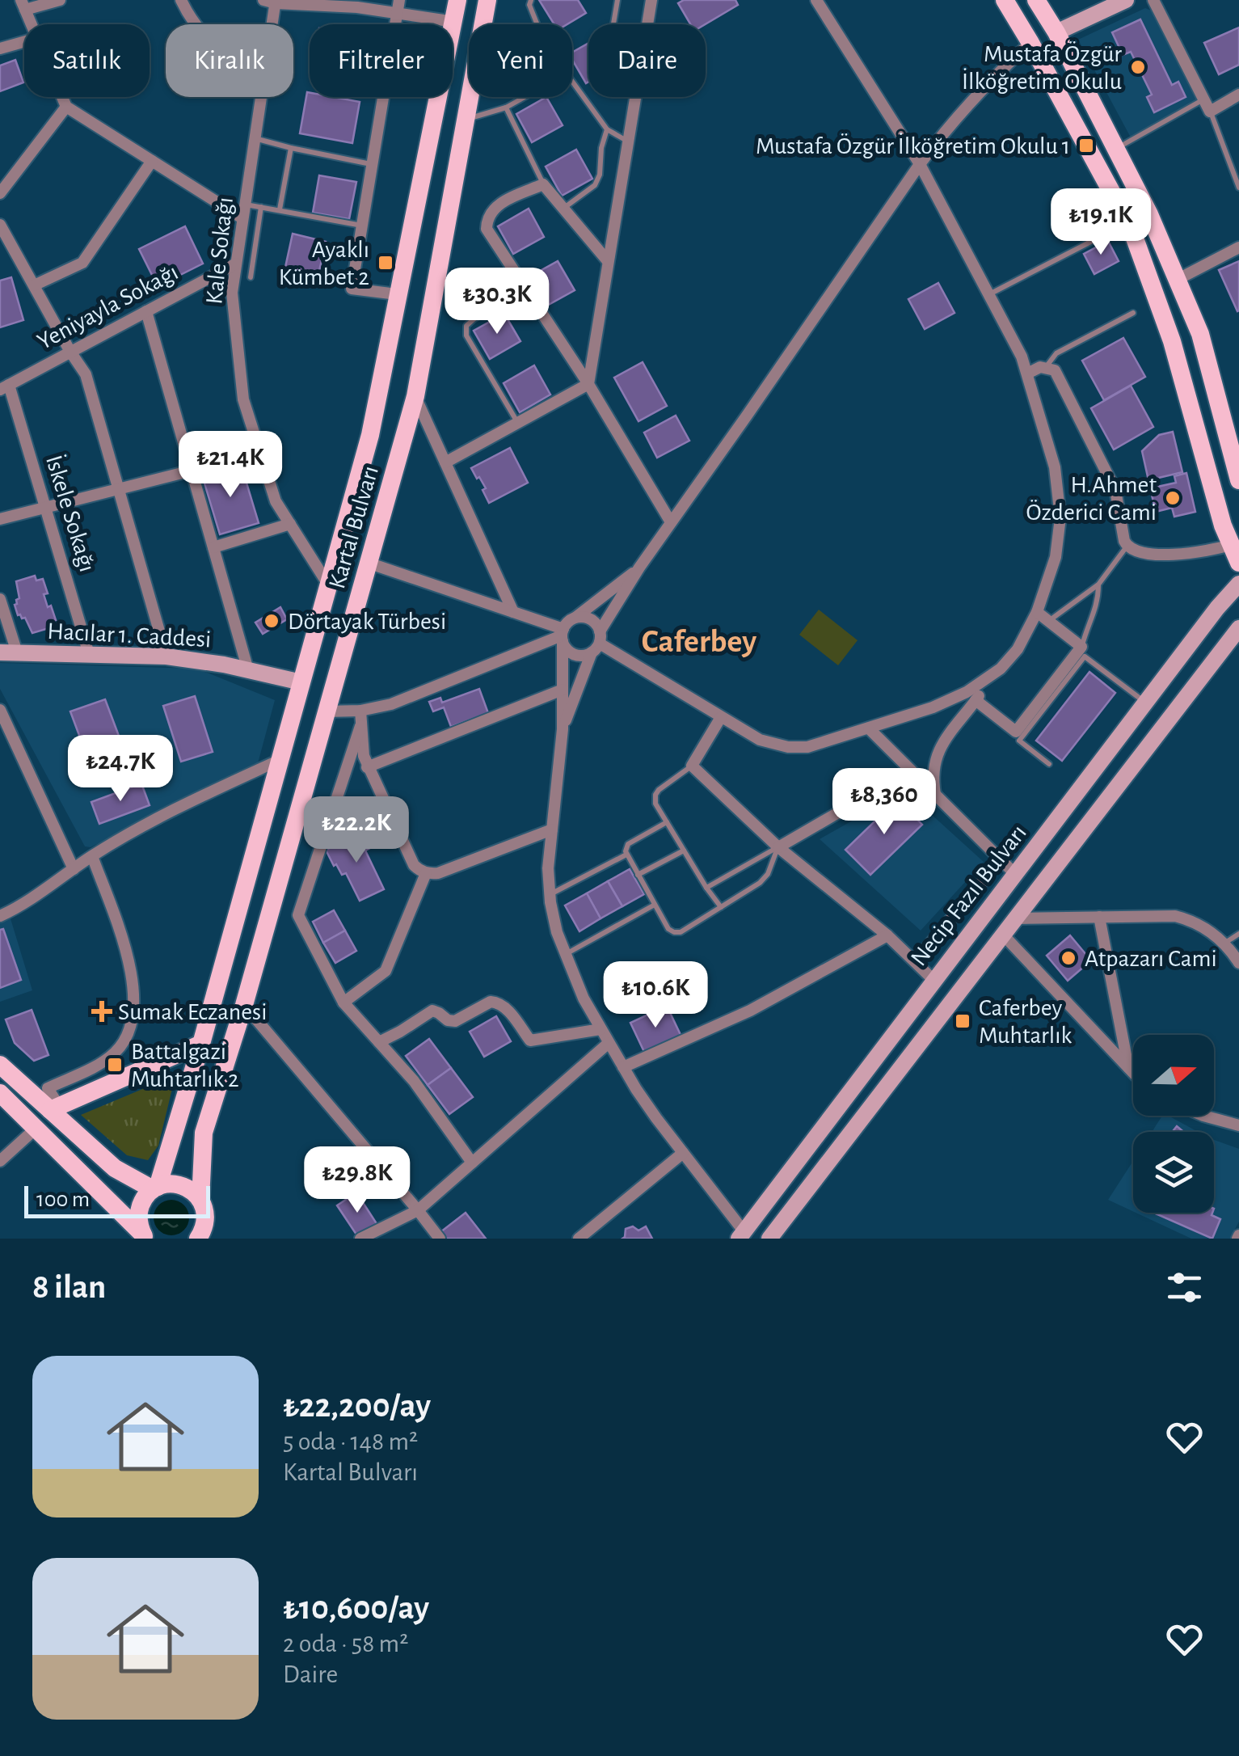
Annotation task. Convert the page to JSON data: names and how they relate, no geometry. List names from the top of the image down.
{
  "streets": {
    "main road": ["Kartal Bulvarı"],
    "street": [
      "Kale Sokağı",
      "Yeniyayla Sokağı",
      "İskele Sokağı",
      "Hacılar 1. Caddesi",
      "Necip Fazıl Bulvarı"
    ]
  },
  "crossings": [
    ["Kale Sokağı", "Yeniyayla Sokağı"],
    ["Kale Sokağı", "Kartal Bulvarı"],
    ["Yeniyayla Sokağı", "İskele Sokağı"],
    ["İskele Sokağı", "Hacılar 1. Caddesi"],
    ["Kartal Bulvarı", "Hacılar 1. Caddesi"]
  ],
  "districts": ["Caferbey"],
  "places": {
    "other": [
      "Mustafa Özgür İlköğretim Okulu",
      "H.Ahmet Özderici Cami",
      "Dörtayak Türbesi",
      "Atpazarı Cami"
    ],
    "transit": [
      "Mustafa Özgür İlköğretim Okulu 1",
      "Ayaklı Kümbet 2",
      "Caferbey Muhtarlık",
      "Battalgazi Muhtarlık 2"
    ],
    "health": ["Sumak Eczanesi"]
  },
  "scale_bar": "100 m",
  "north": "right",
  "page": {
    "chip": [
      "Satılık",
      "Kiralık",
      "Filtreler",
      "Yeni",
      "Daire"
    ],
    "price": [
      "₺19.1K",
      "₺30.3K",
      "₺21.4K",
      "₺24.7K",
      "₺8,360",
      "₺22.2K",
      "₺10.6K",
      "₺29.8K"
    ],
    "scale": "100 m",
    "heading": "8 ilan",
    "list": [
      {
        "name": "₺22,200/ay",
        "note": "5 oda · 148 m² · Kartal Bulvarı"
      },
      {
        "name": "₺10,600/ay",
        "note": "2 oda · 58 m² · Daire"
      }
    ]
  }
}
